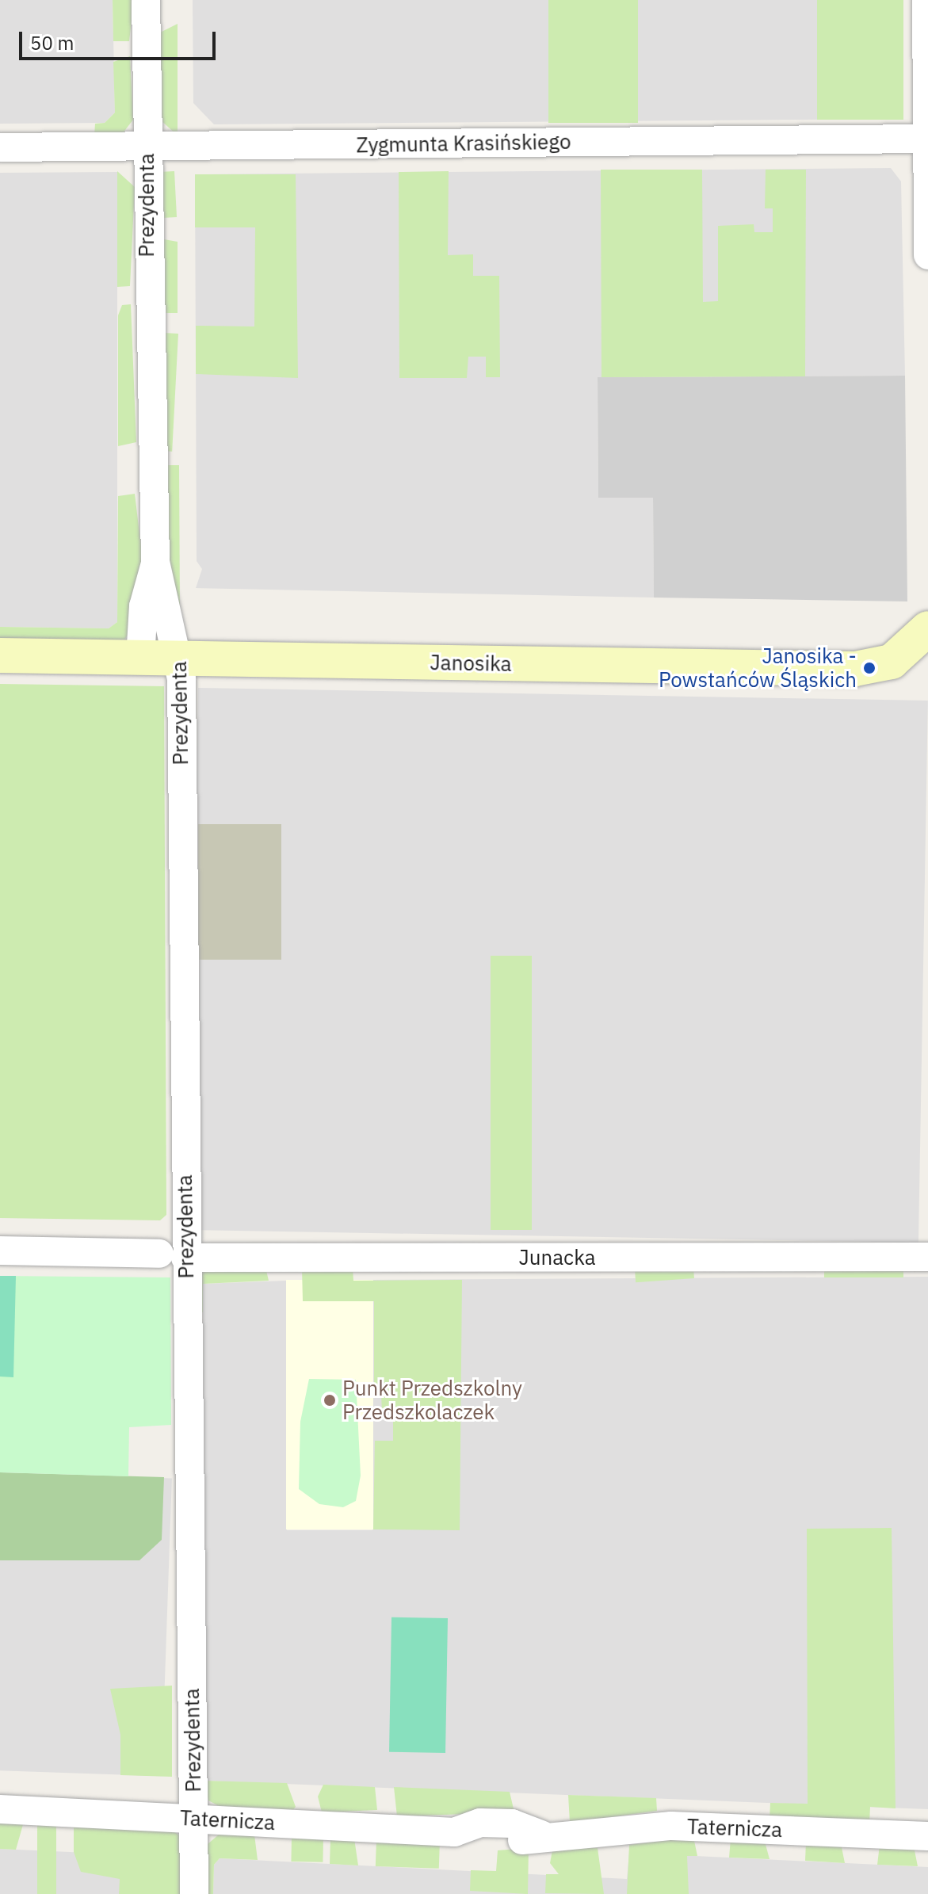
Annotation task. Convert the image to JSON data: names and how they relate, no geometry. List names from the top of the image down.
{
  "streets": {
    "street": [
      "Zygmunta Krasińskiego",
      "Prezydenta",
      "Janosika",
      "Junacka",
      "Taternicza"
    ]
  },
  "crossings": [
    ["Zygmunta Krasińskiego", "Prezydenta"],
    ["Prezydenta", "Janosika"],
    ["Prezydenta", "Junacka"],
    ["Prezydenta", "Taternicza"]
  ],
  "places": ["Janosika - Powstańców Śląskich", "Punkt Przedszkolny Przedszkolaczek"],
  "scale_bar": "50 m"
}
